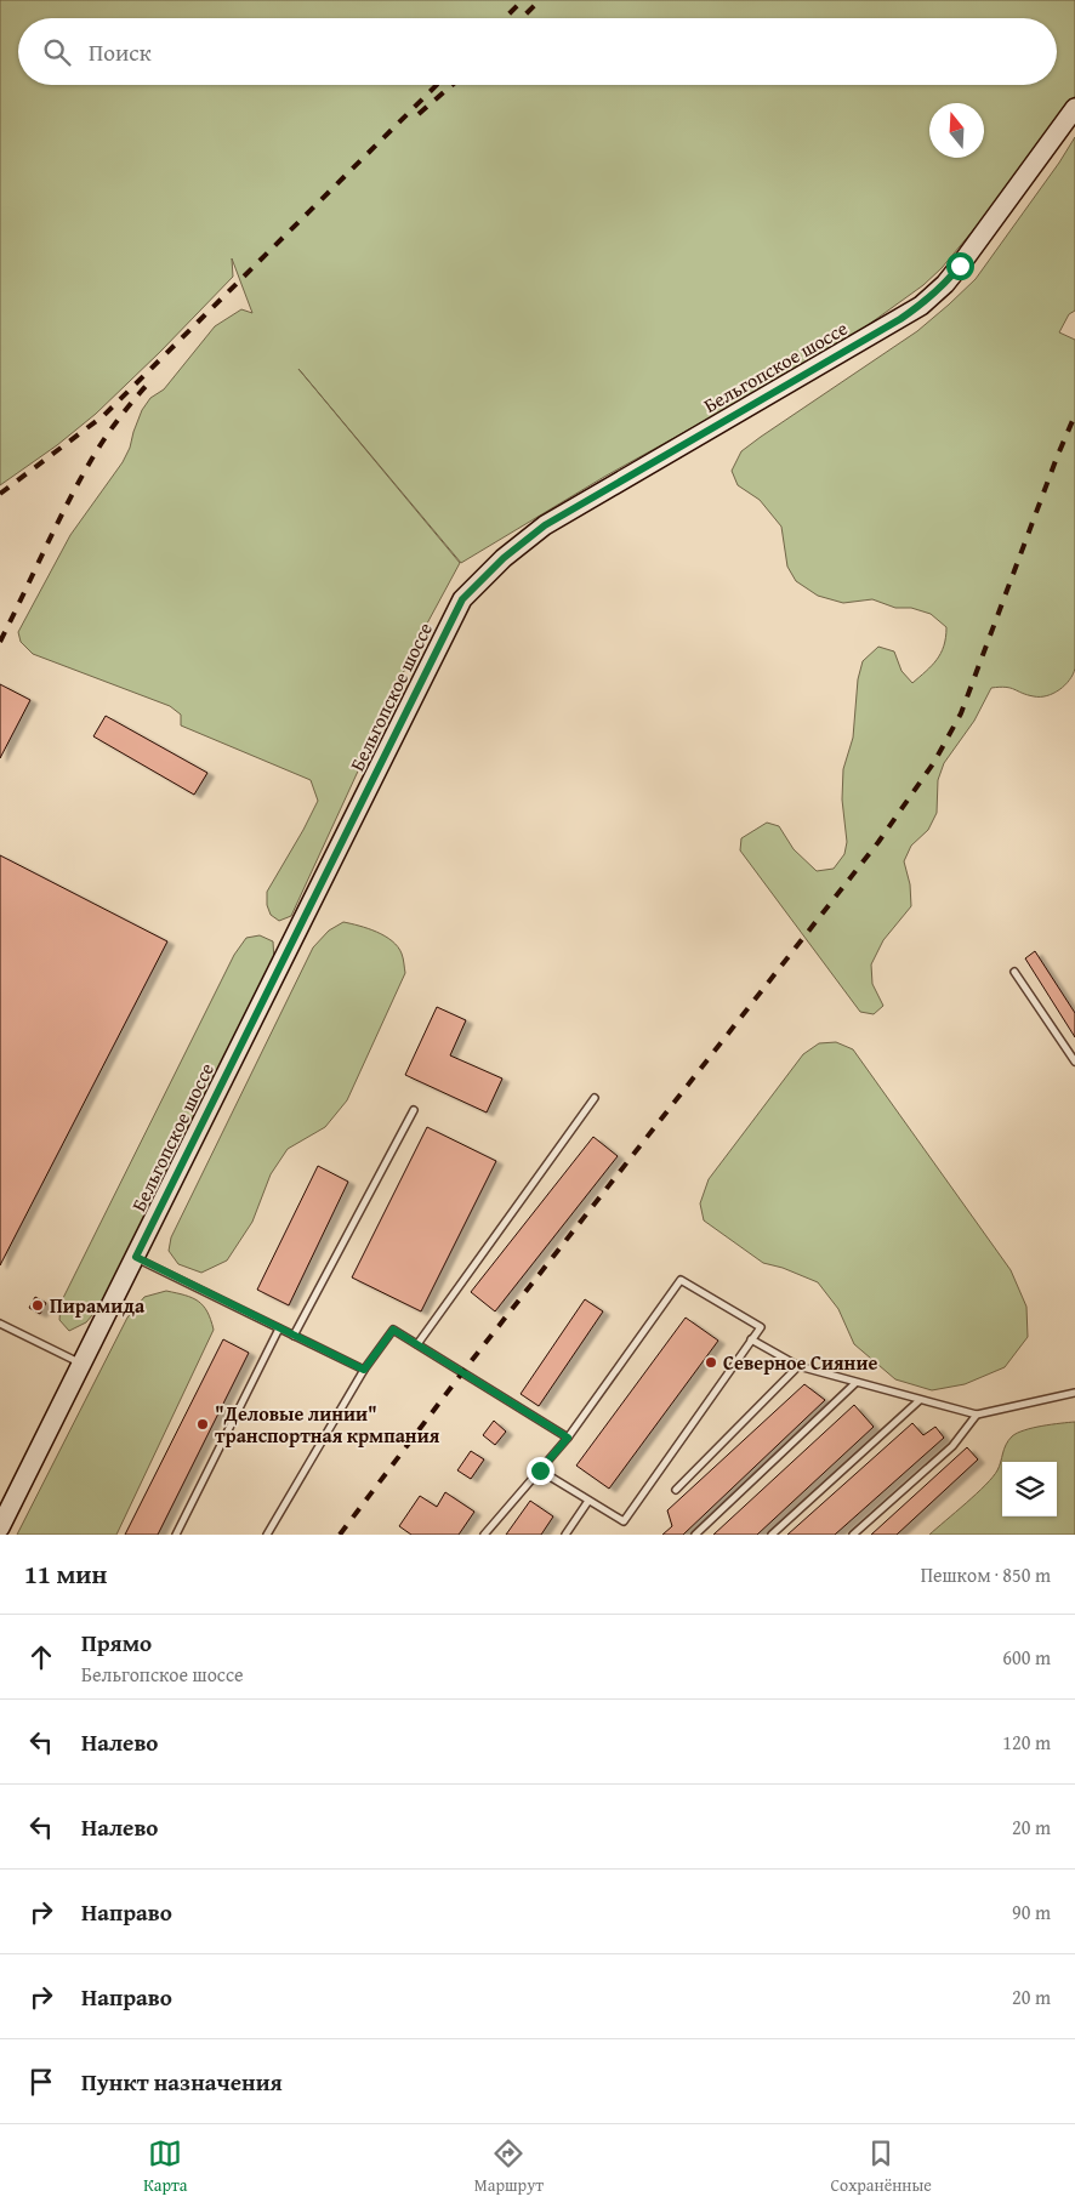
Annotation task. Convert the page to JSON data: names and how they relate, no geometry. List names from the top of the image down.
{
  "streets": {
    "street": ["Бельгопское шоссе"]
  },
  "places": ["Пирамида", "Северное Сияние", "\"Деловые линии\" транспортная крмпания"],
  "north": "top",
  "page": {
    "search": "Поиск",
    "heading": ["11 мин", "Пешком · 850 m"],
    "list": [
      ["Прямо", "Бельгопское шоссе", "600 m"],
      ["Налево", "120 m"],
      ["Налево", "20 m"],
      ["Направо", "90 m"],
      ["Направо", "20 m"],
      "Пункт назначения"
    ],
    "nav": ["Карта", "Маршрут", "Сохранённые"]
  }
}
